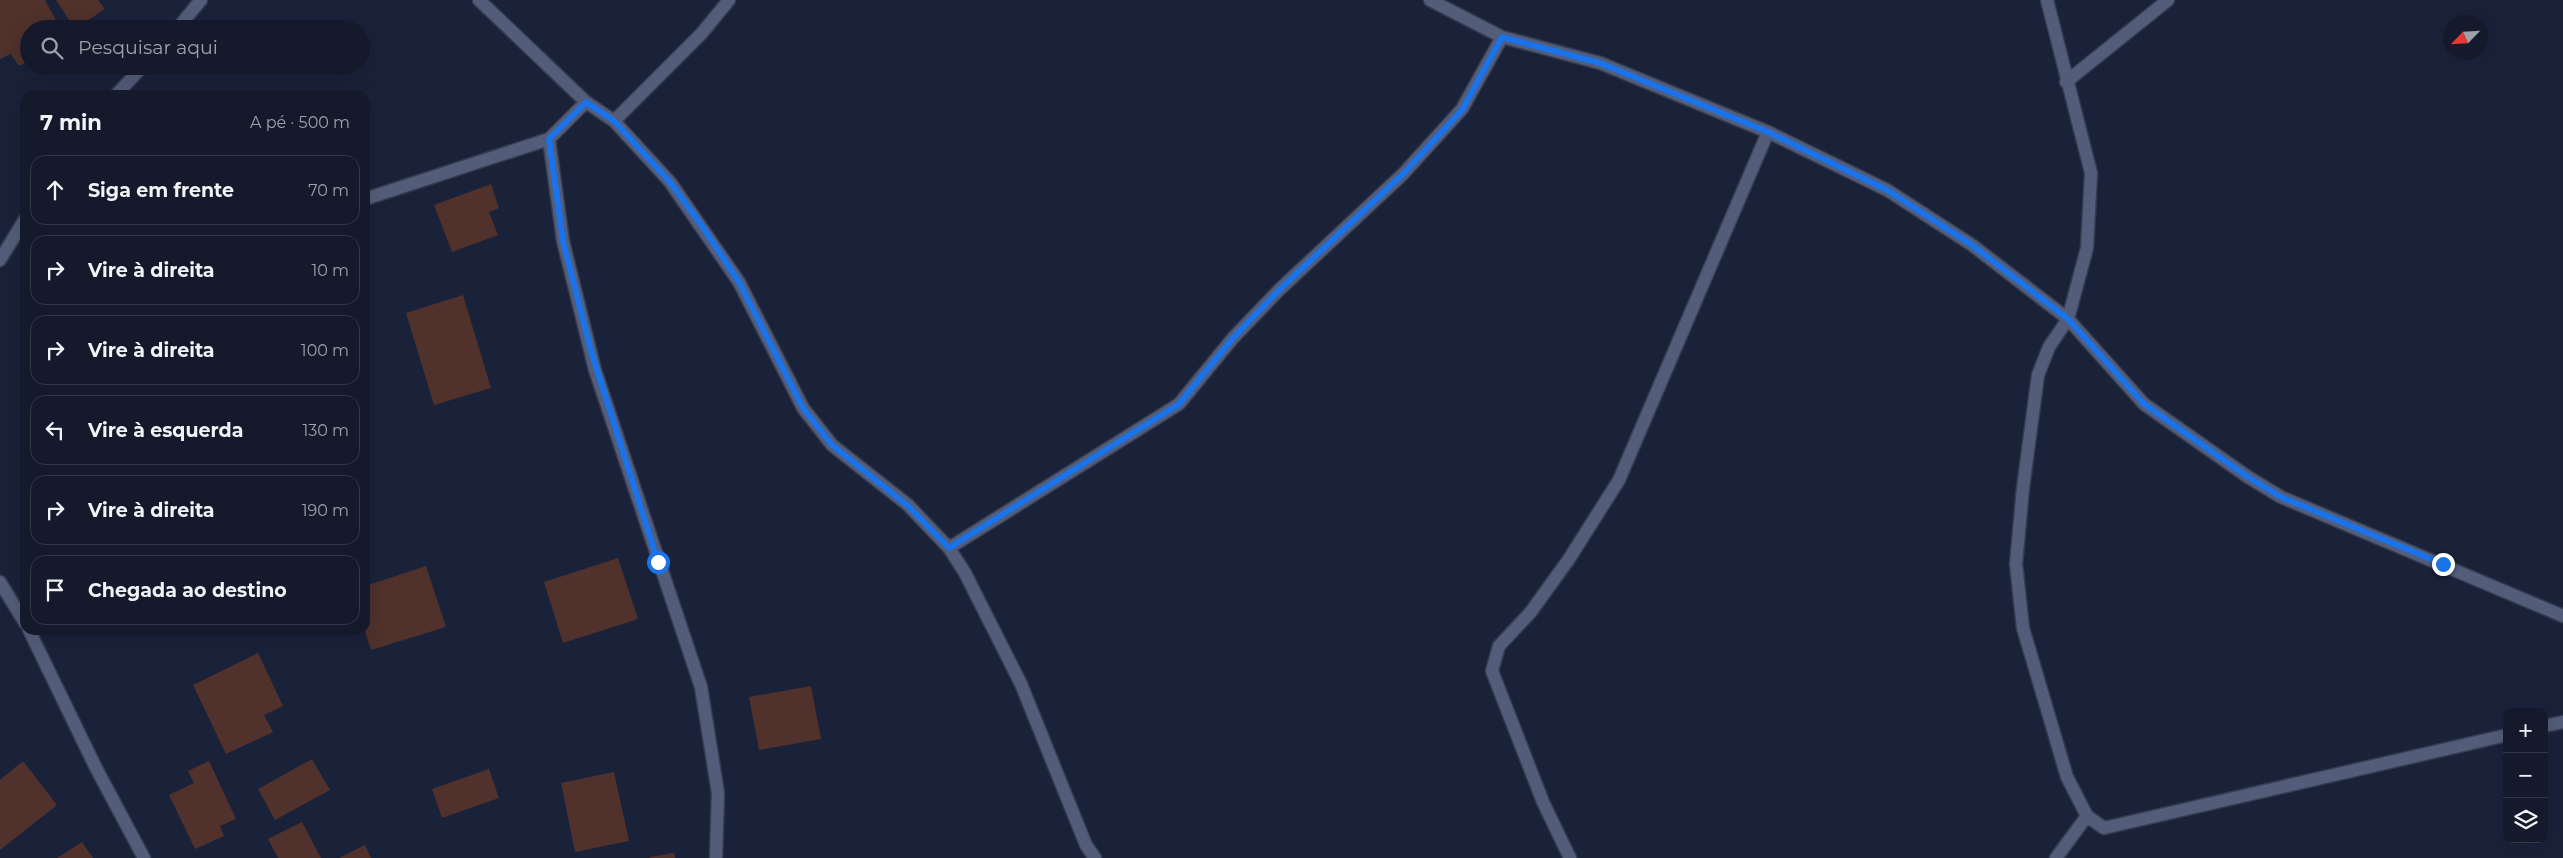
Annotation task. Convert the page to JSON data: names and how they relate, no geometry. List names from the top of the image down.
{
  "north": "bottom left",
  "page": {
    "search": "Pesquisar aqui",
    "heading": ["7 min", "A pé · 500 m"],
    "list": [
      ["Siga em frente", "70 m"],
      ["Vire à direita", "10 m"],
      ["Vire à direita", "100 m"],
      ["Vire à esquerda", "130 m"],
      ["Vire à direita", "190 m"],
      "Chegada ao destino"
    ],
    "map_buttons": ["+", "−"]
  }
}
